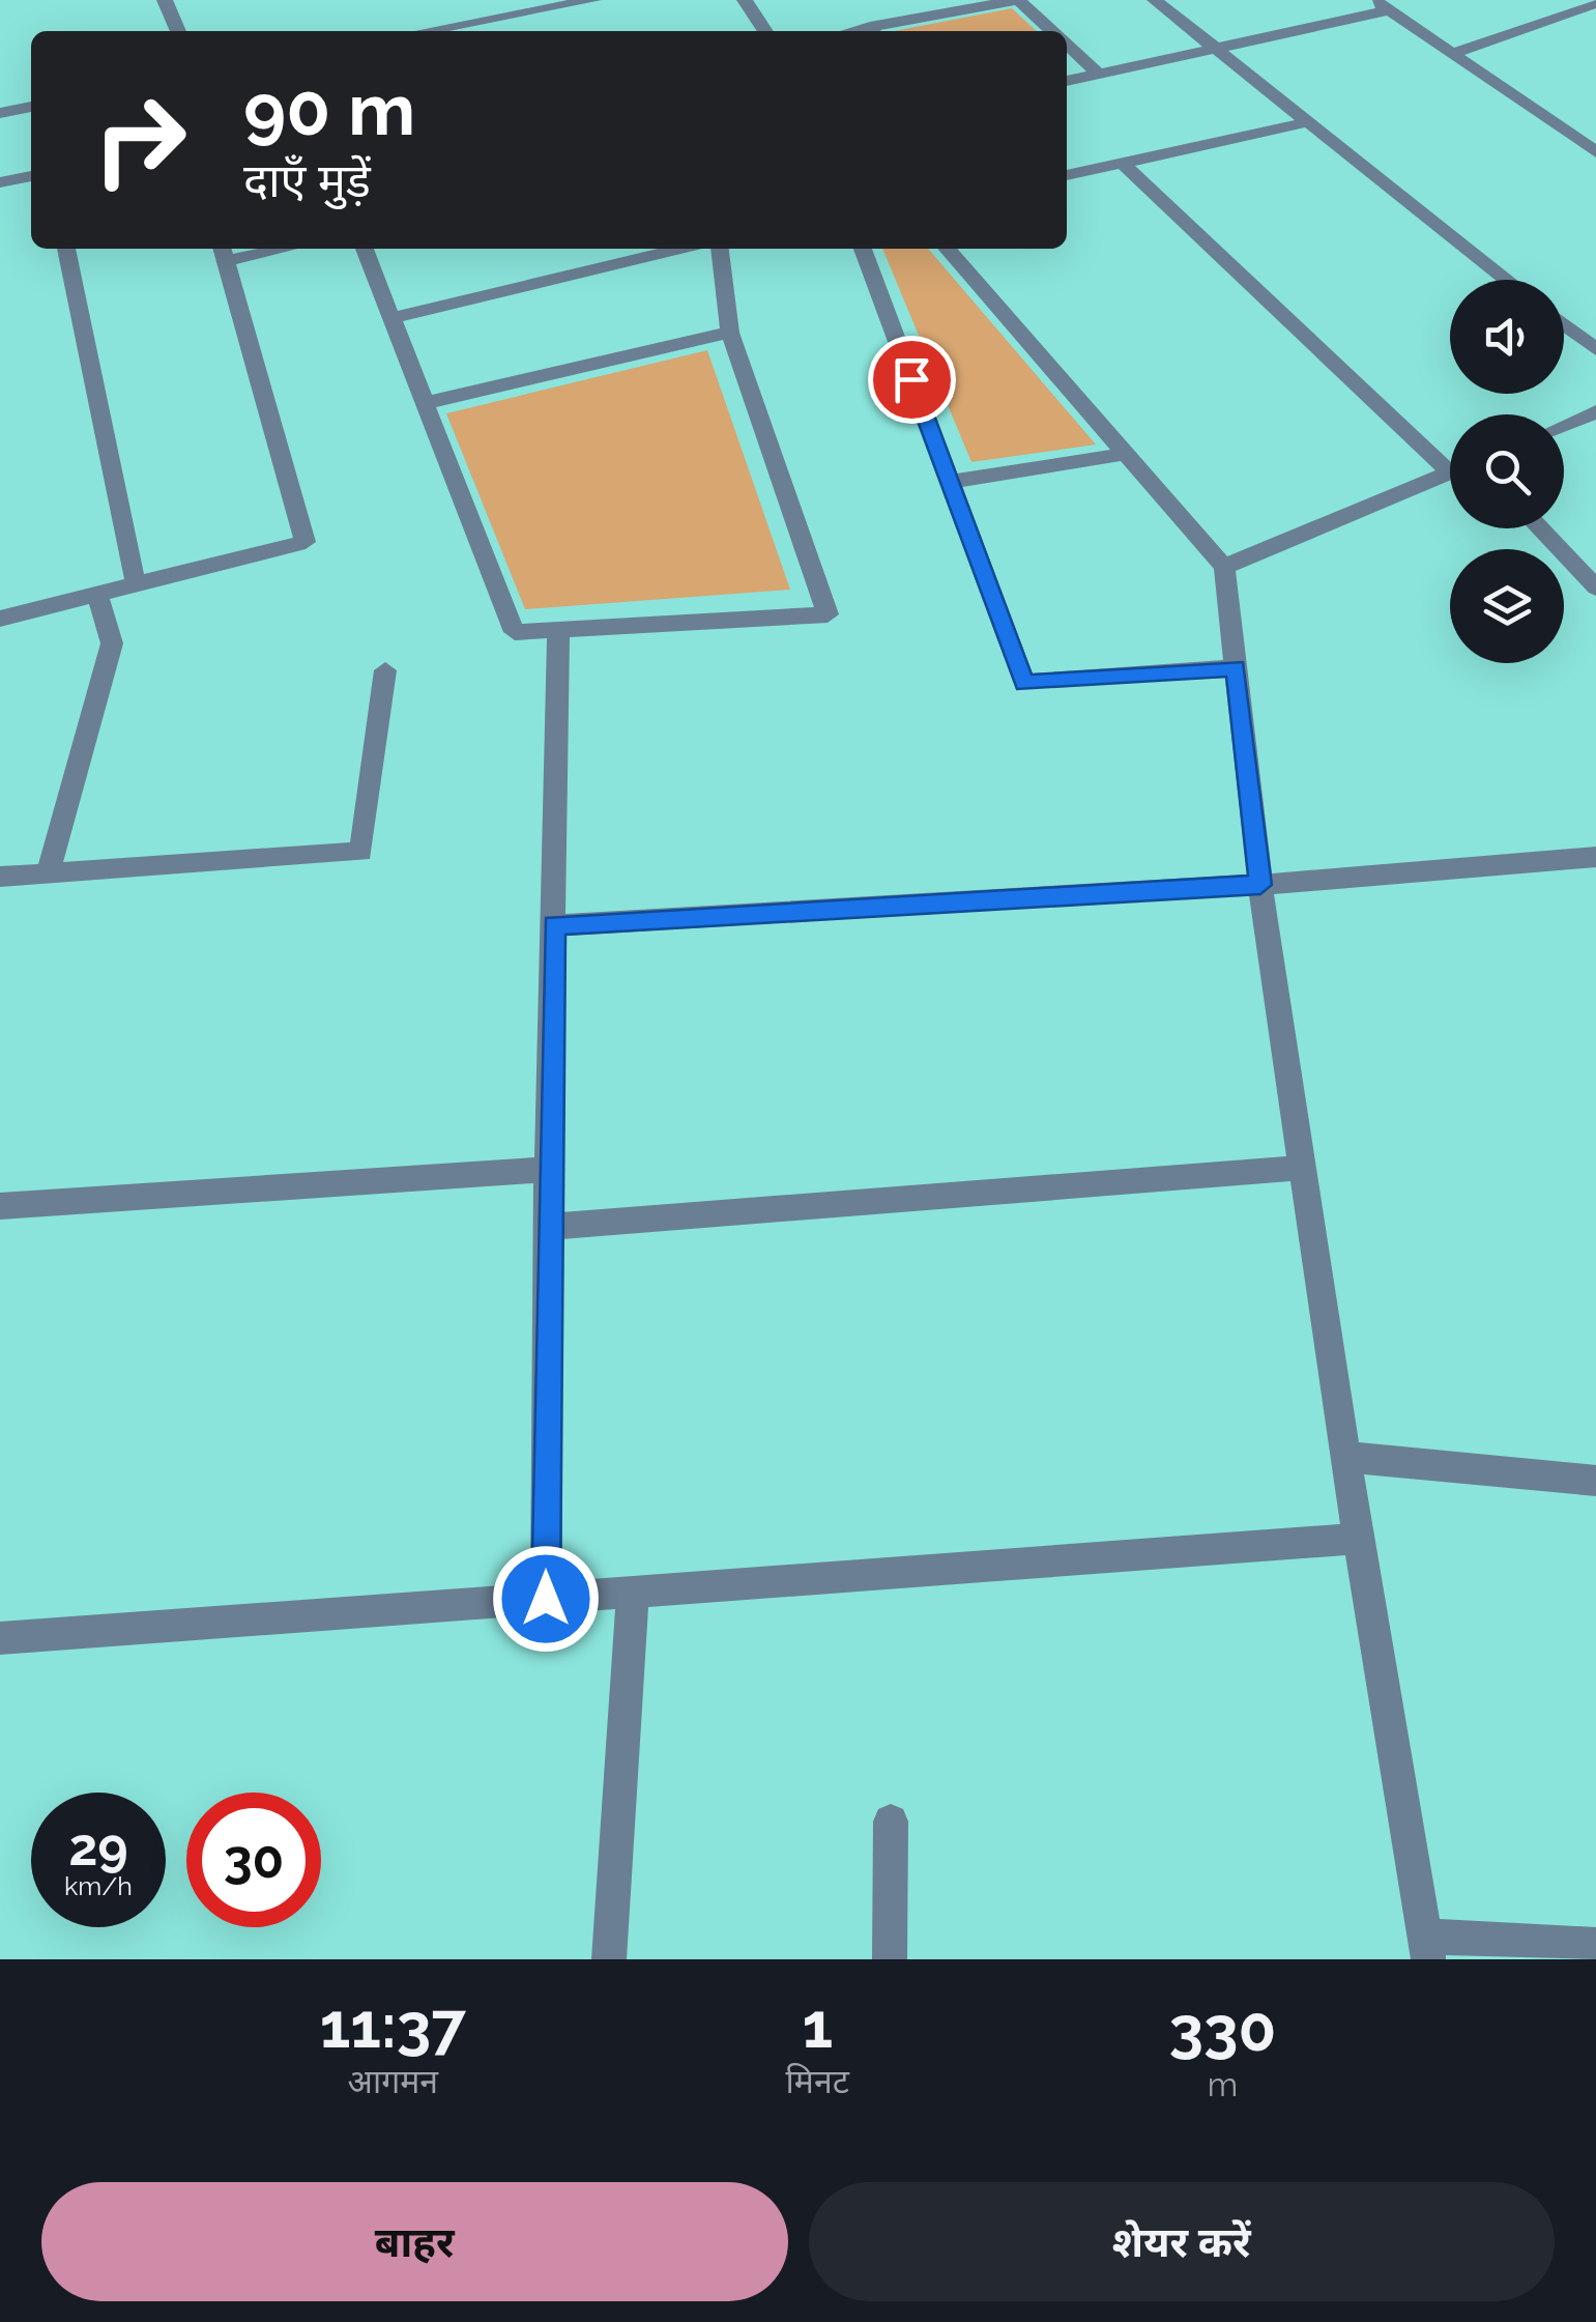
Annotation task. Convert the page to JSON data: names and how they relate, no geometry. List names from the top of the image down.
{
  "page": {
    "turn": ["90 m", "दाएँ मुड़ें"],
    "speed": "29 km/h",
    "limit": "30",
    "eta": [
      "11:37",
      "आगमन",
      "1",
      "मिनट",
      "330",
      "m"
    ],
    "buttons": ["बाहर", "शेयर करें"]
  }
}
